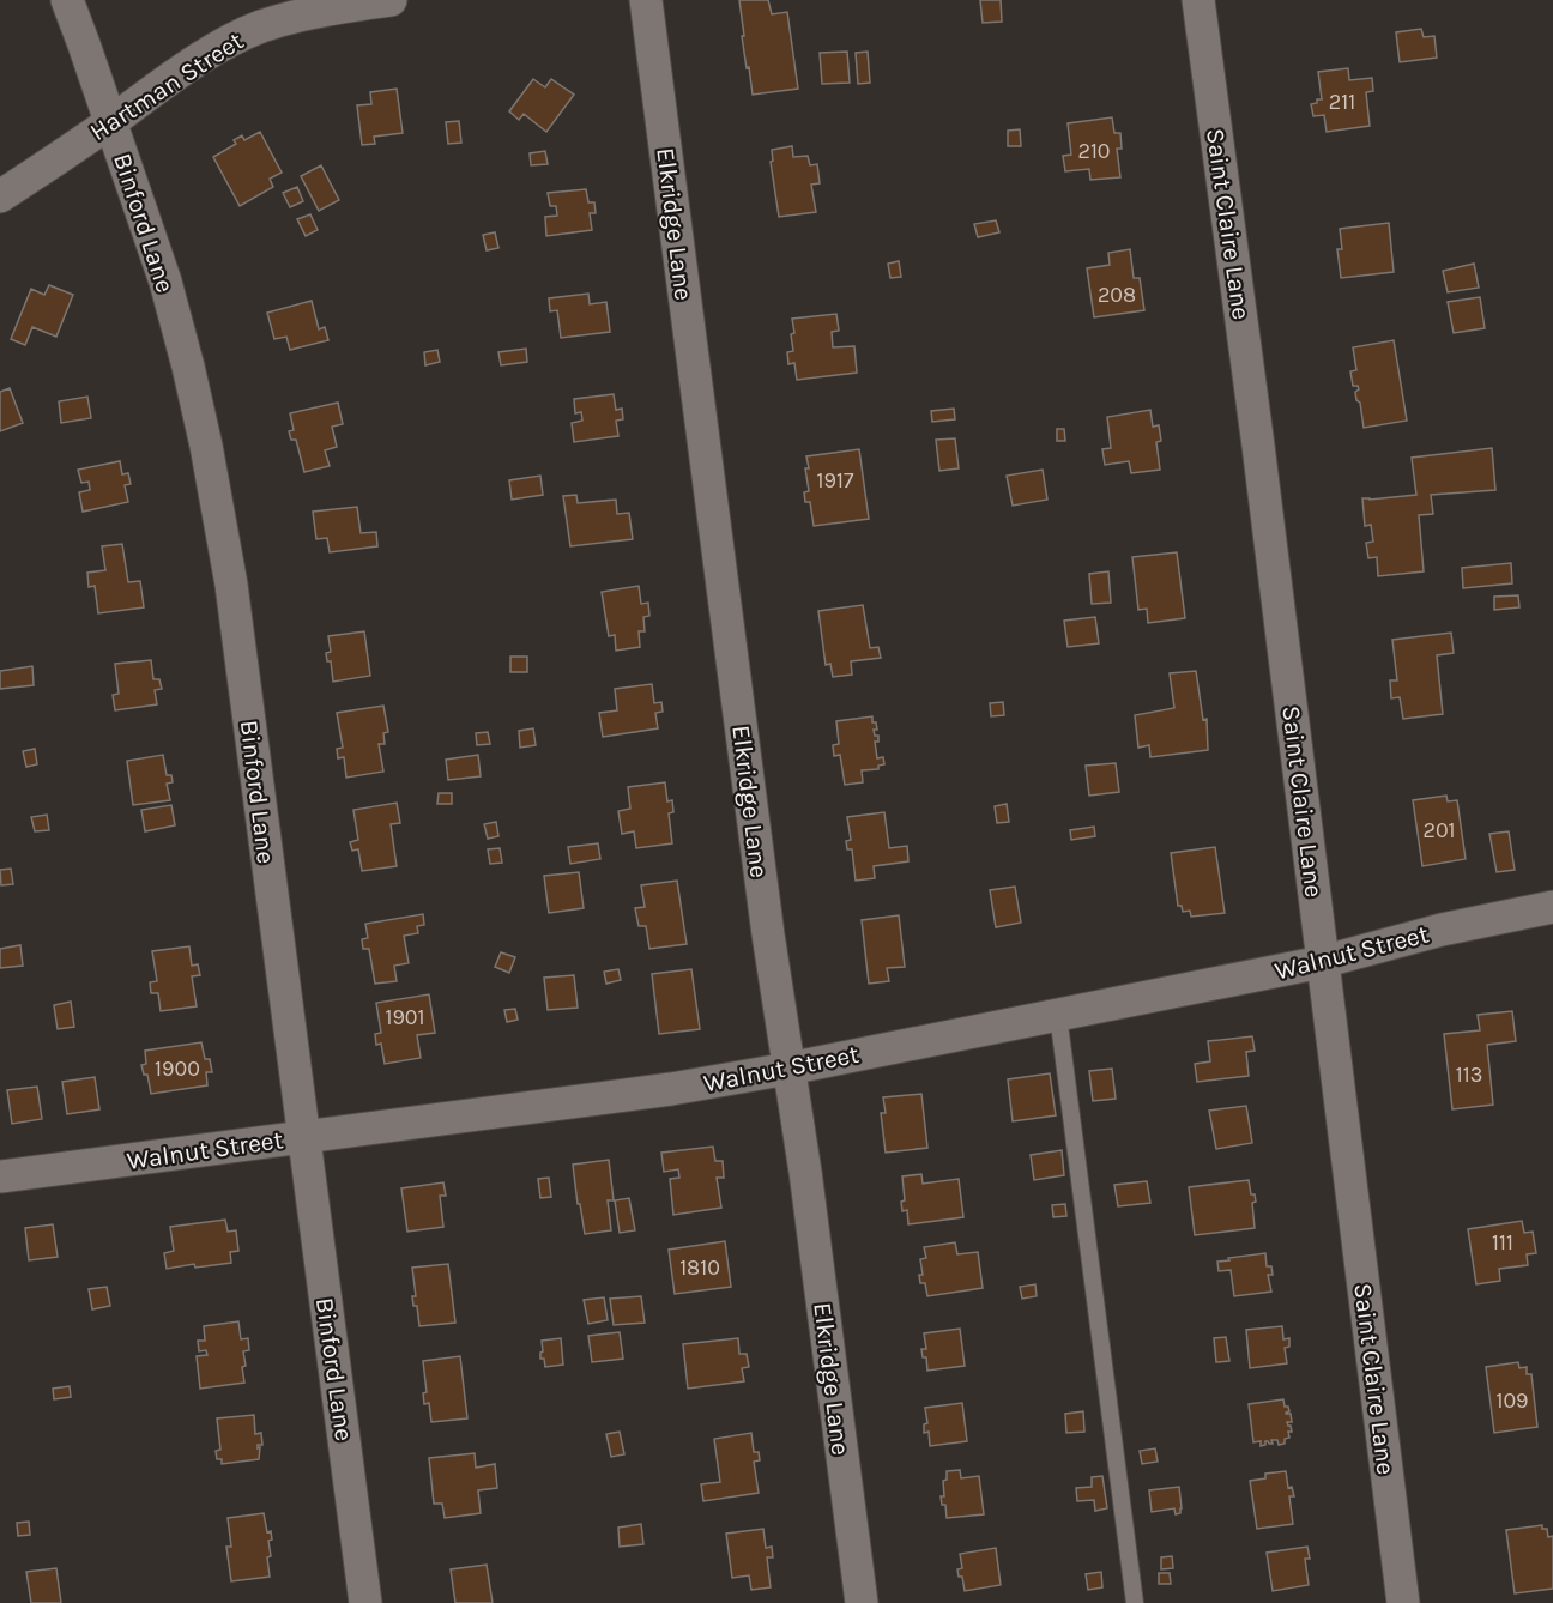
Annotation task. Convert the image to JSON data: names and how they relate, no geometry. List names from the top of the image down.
{
  "streets": {
    "street": [
      "Hartman Street",
      "Binford Lane",
      "Elkridge Lane",
      "Saint Claire Lane",
      "Walnut Street"
    ]
  },
  "crossings": [
    ["Hartman Street", "Binford Lane"],
    ["Binford Lane", "Walnut Street"],
    ["Elkridge Lane", "Walnut Street"],
    ["Saint Claire Lane", "Walnut Street"]
  ],
  "house_numbers": [
    "211",
    "210",
    "208",
    "1917",
    "201",
    "1901",
    "1900",
    "113",
    "111",
    "1810",
    "109"
  ]
}
